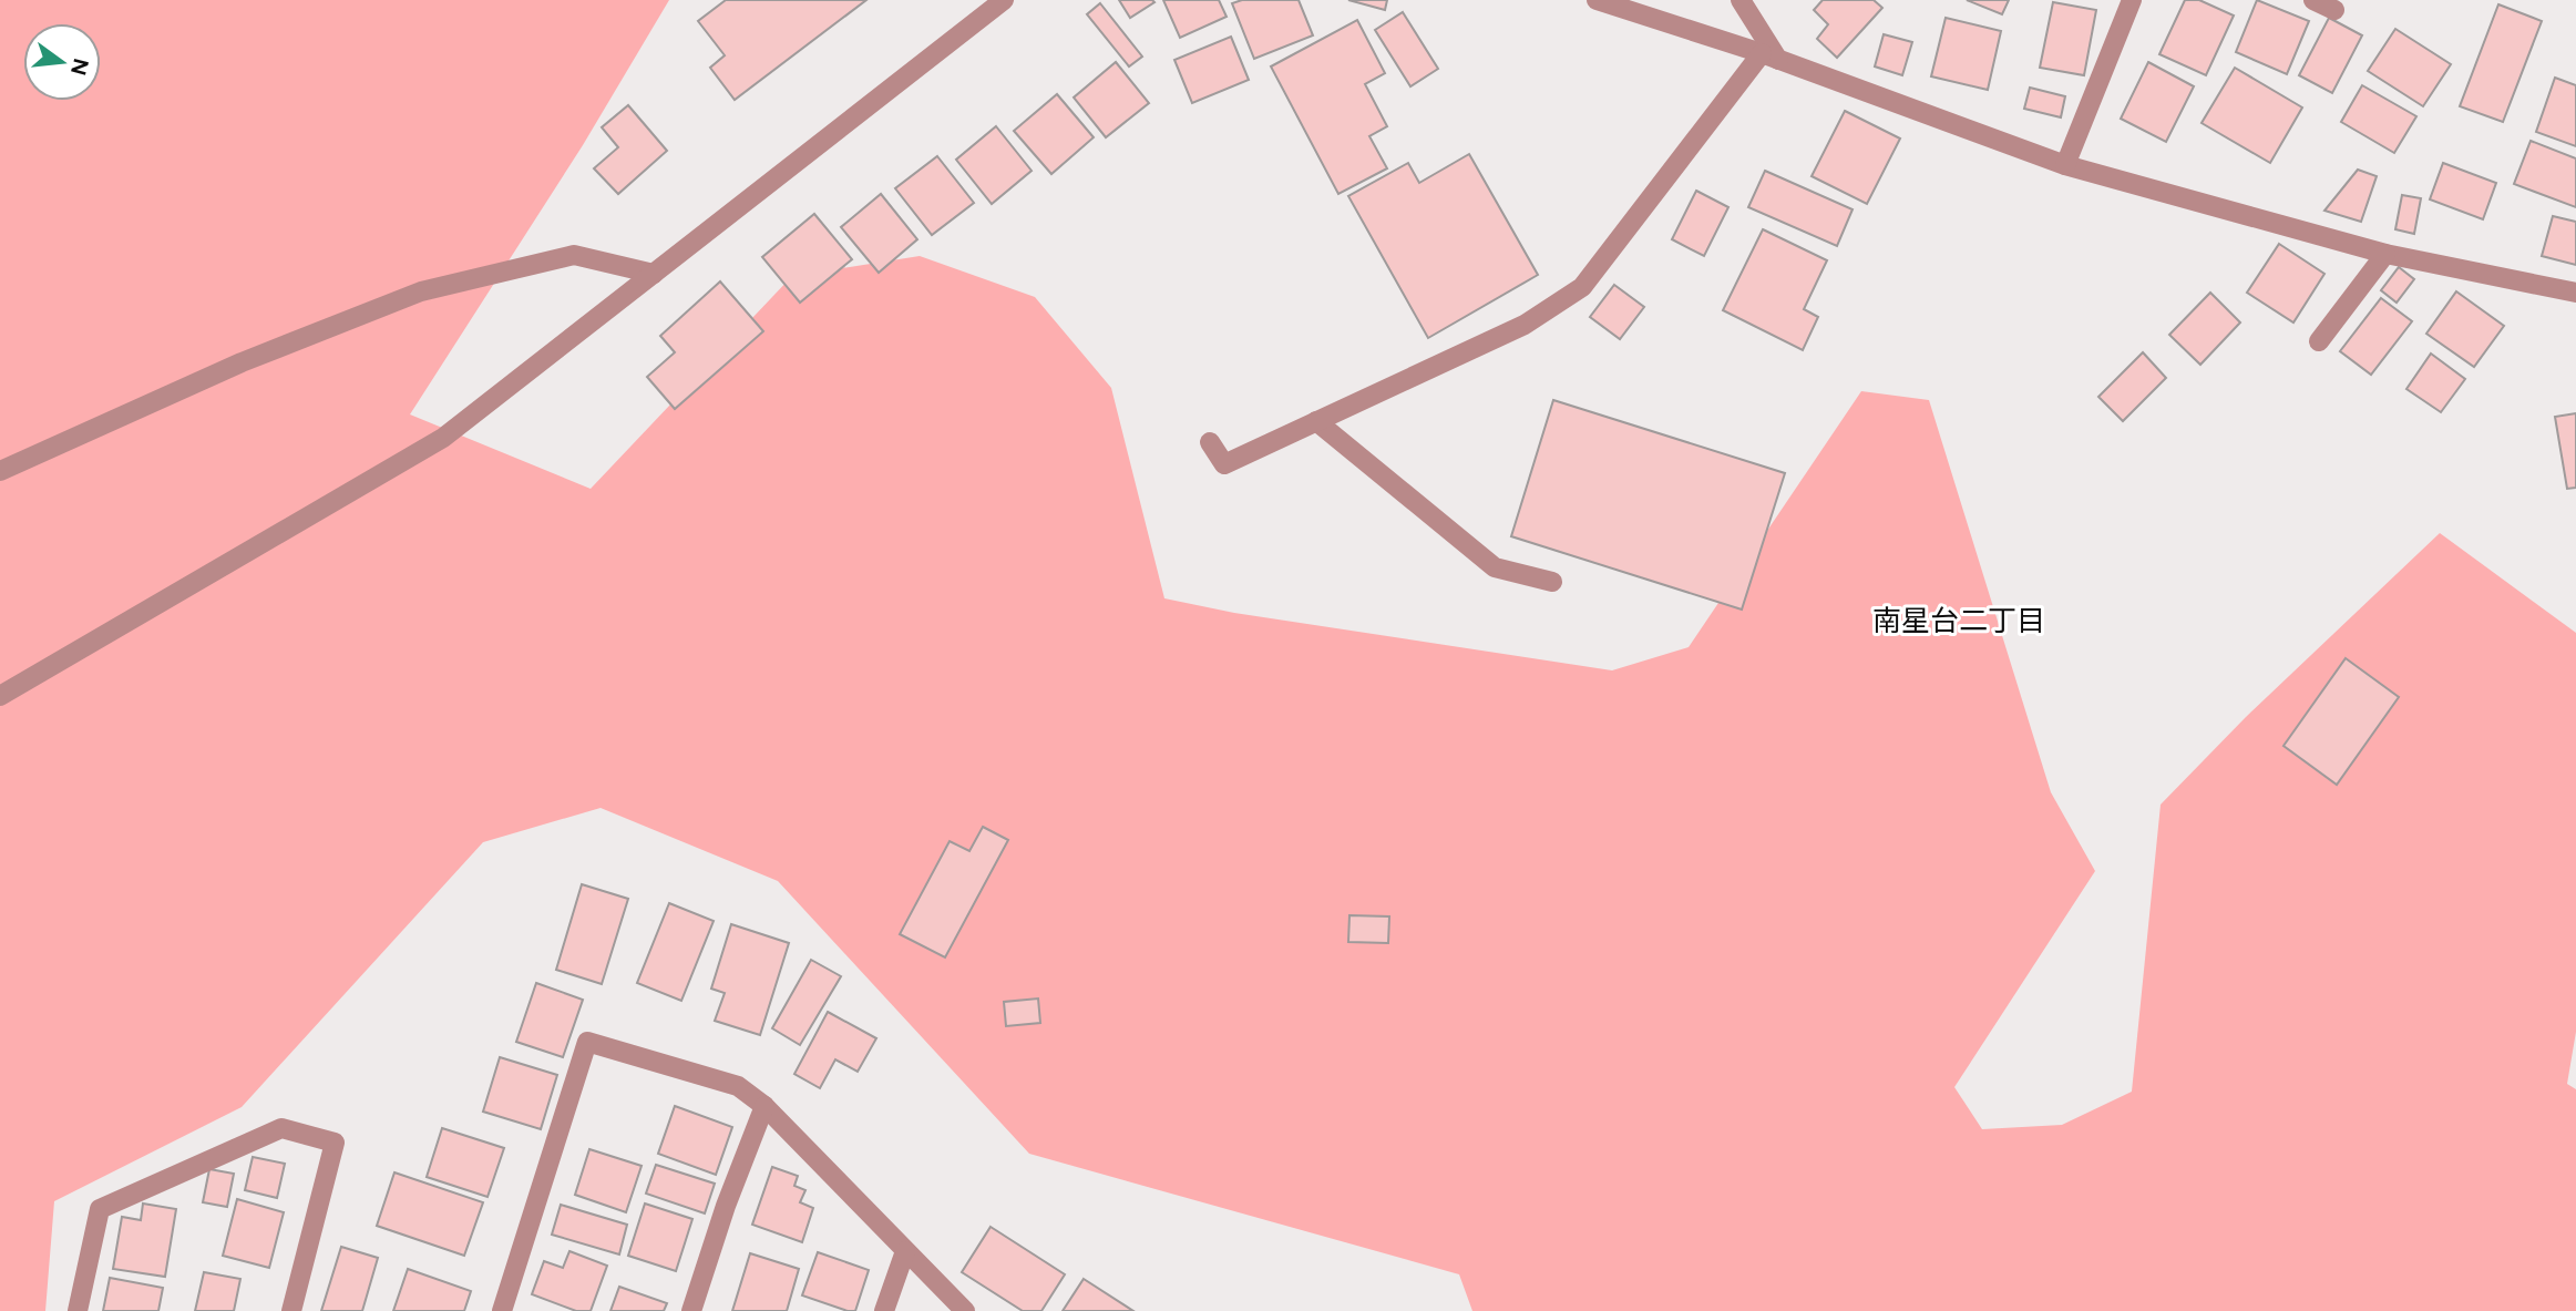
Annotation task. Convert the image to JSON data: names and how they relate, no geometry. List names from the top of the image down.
{
  "districts": ["南星台二丁目"],
  "north": "right"
}
